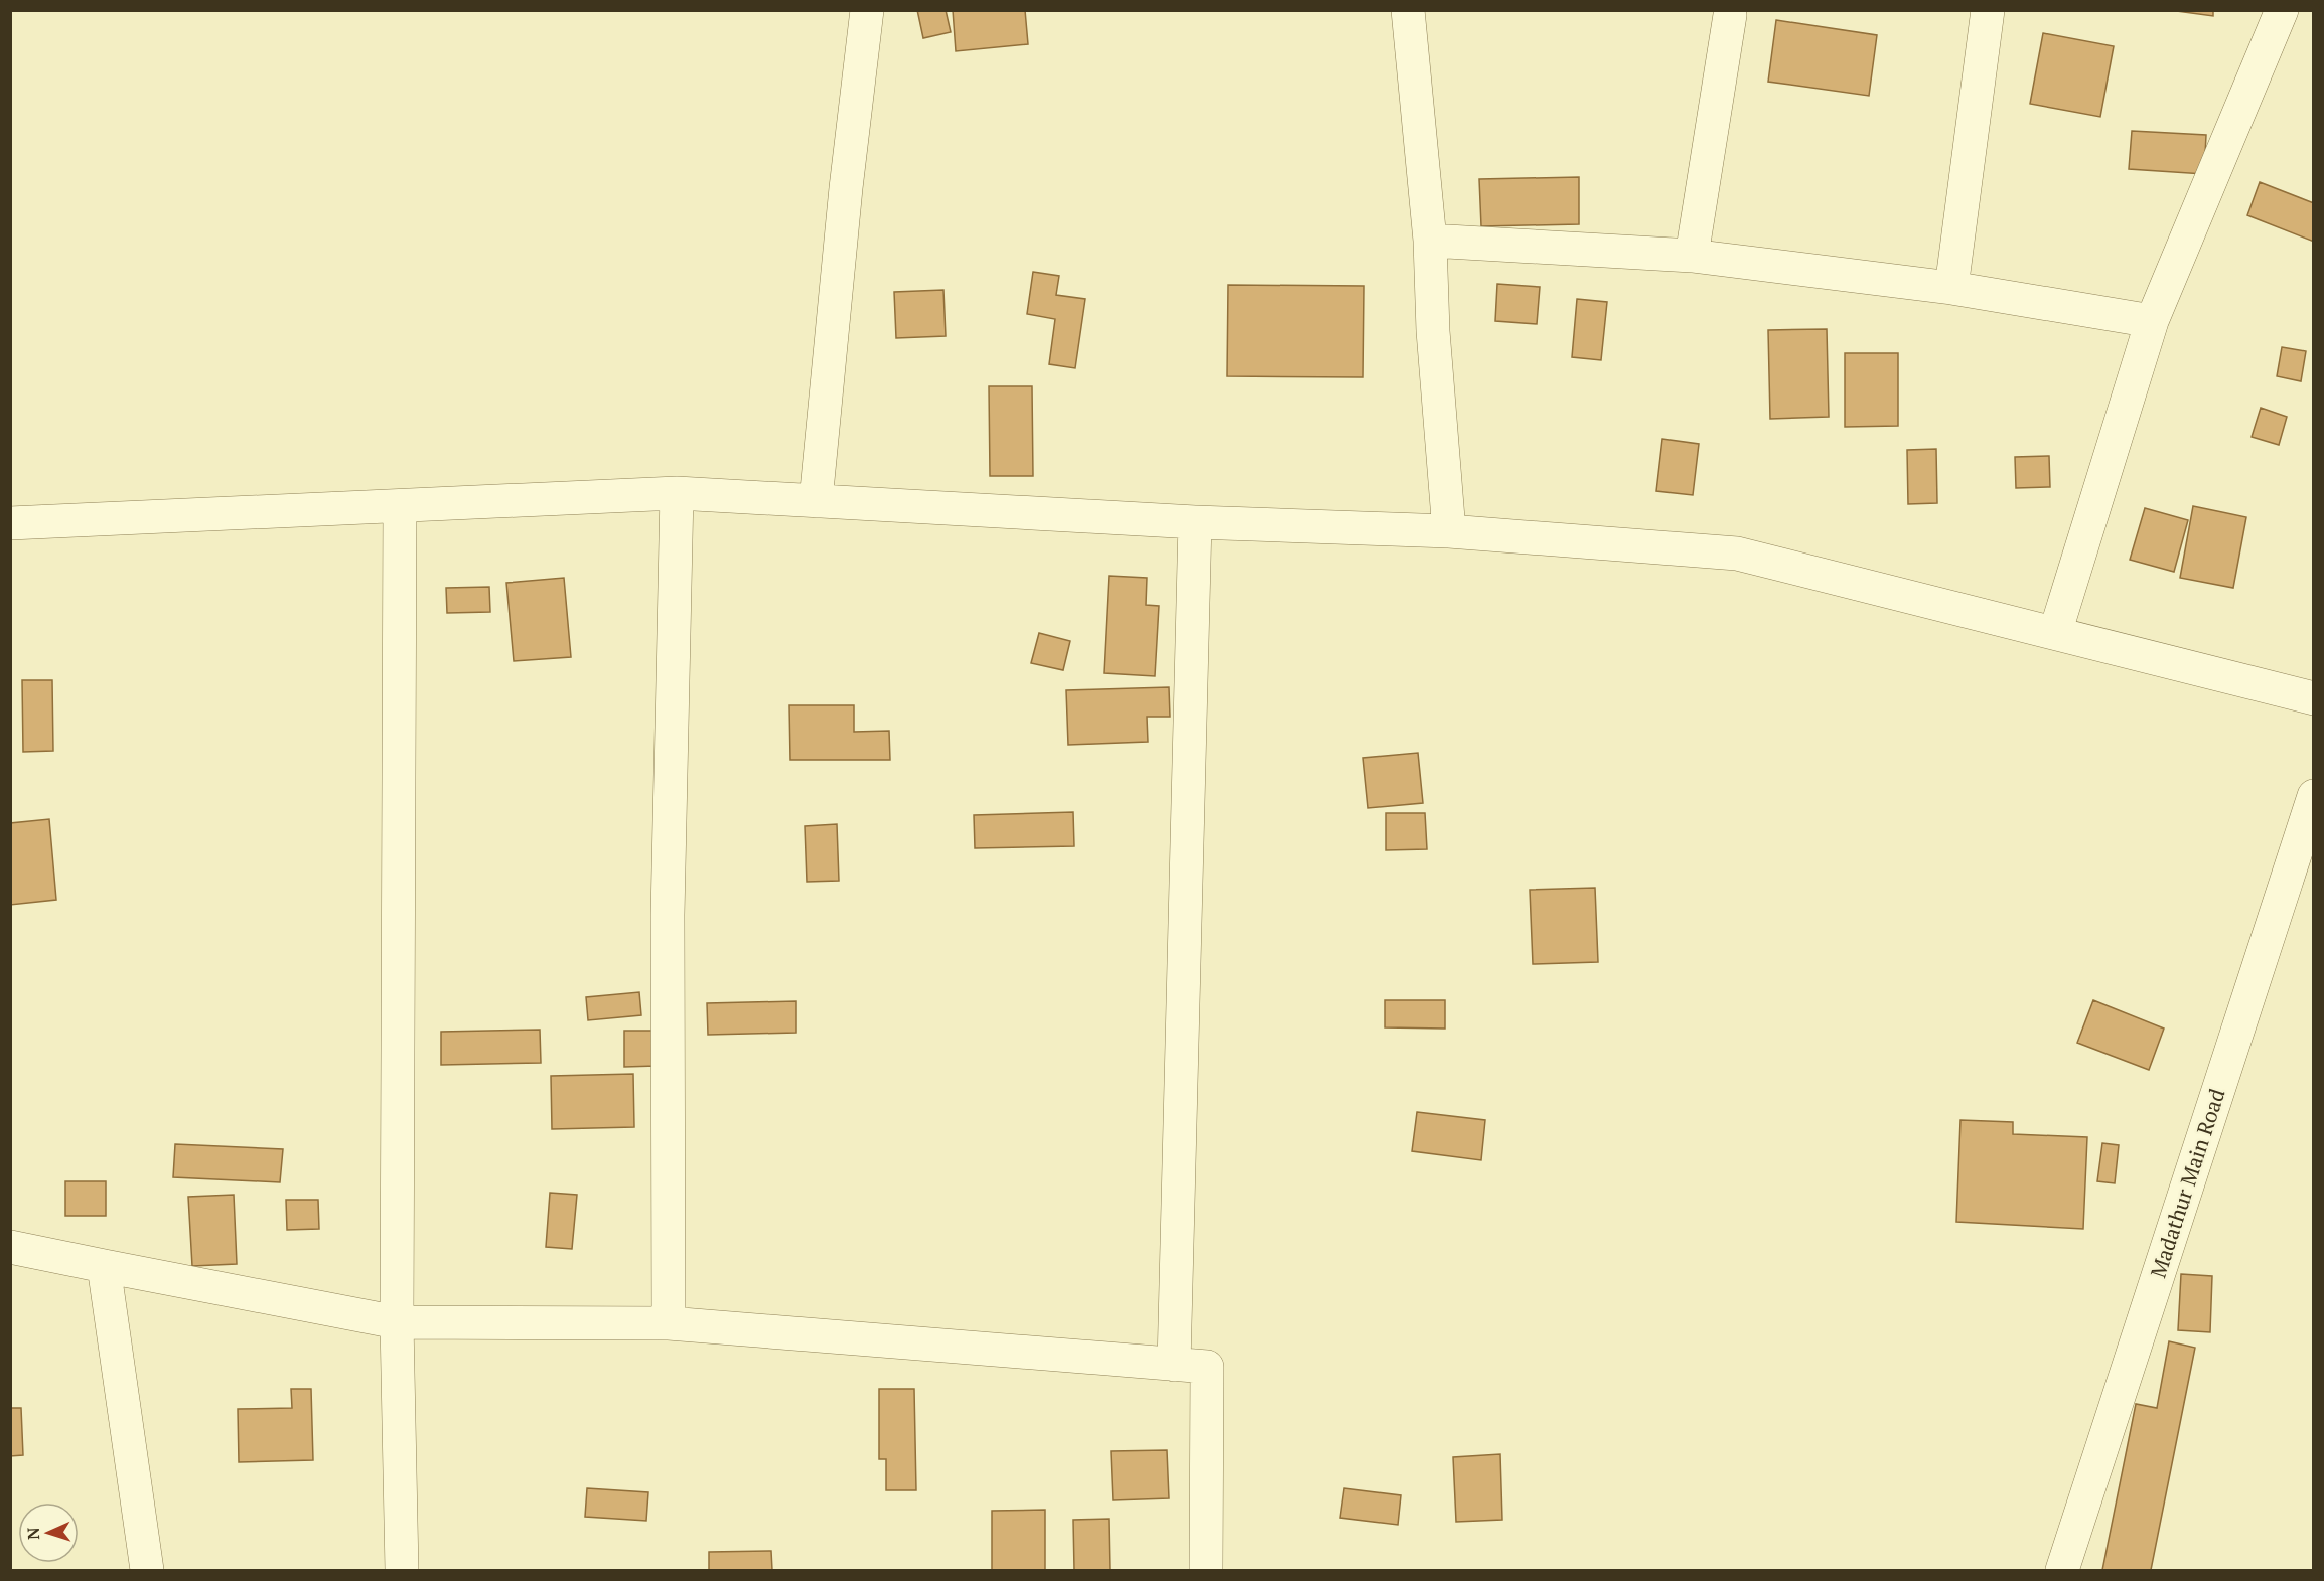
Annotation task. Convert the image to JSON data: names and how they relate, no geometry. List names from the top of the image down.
{
  "streets": {
    "street": ["Madathur Main Road"]
  },
  "north": "left"
}
